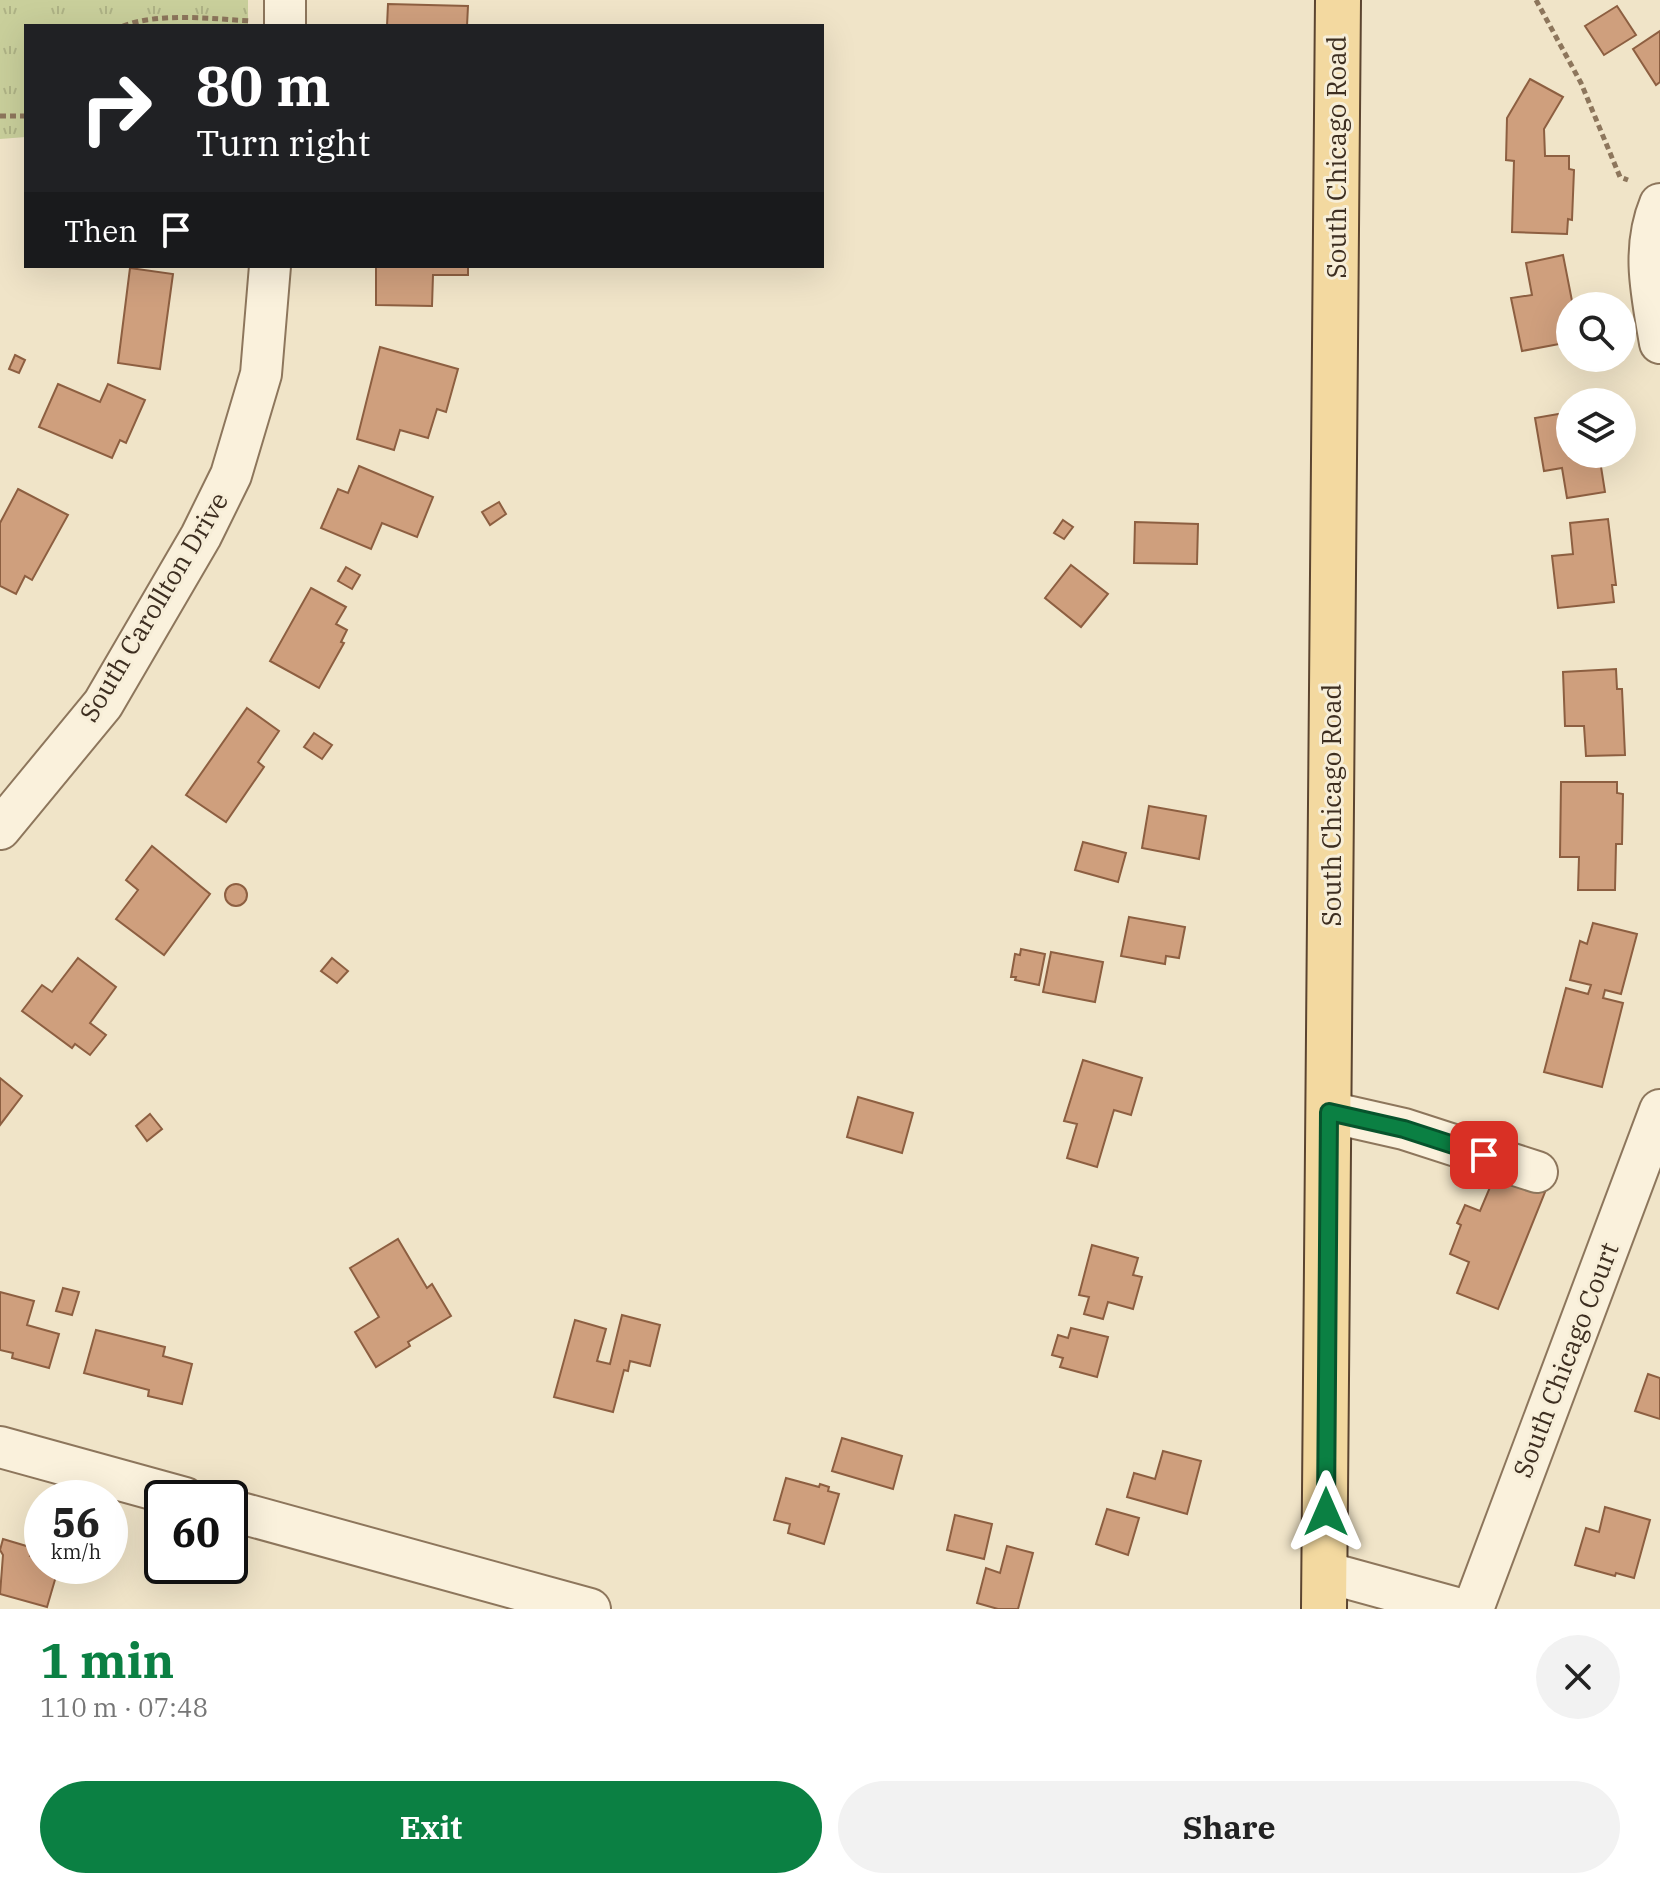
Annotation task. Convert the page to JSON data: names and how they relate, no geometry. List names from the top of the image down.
{
  "streets": {
    "main road": ["South Chicago Road"],
    "street": ["South Carollton Drive", "South Chicago Court"]
  },
  "page": {
    "turn": ["80 m", "Turn right"],
    "then": "Then",
    "speed": "56 km/h",
    "limit": "60",
    "heading": ["1 min", "110 m · 07:48"],
    "buttons": ["Exit", "Share"]
  }
}
